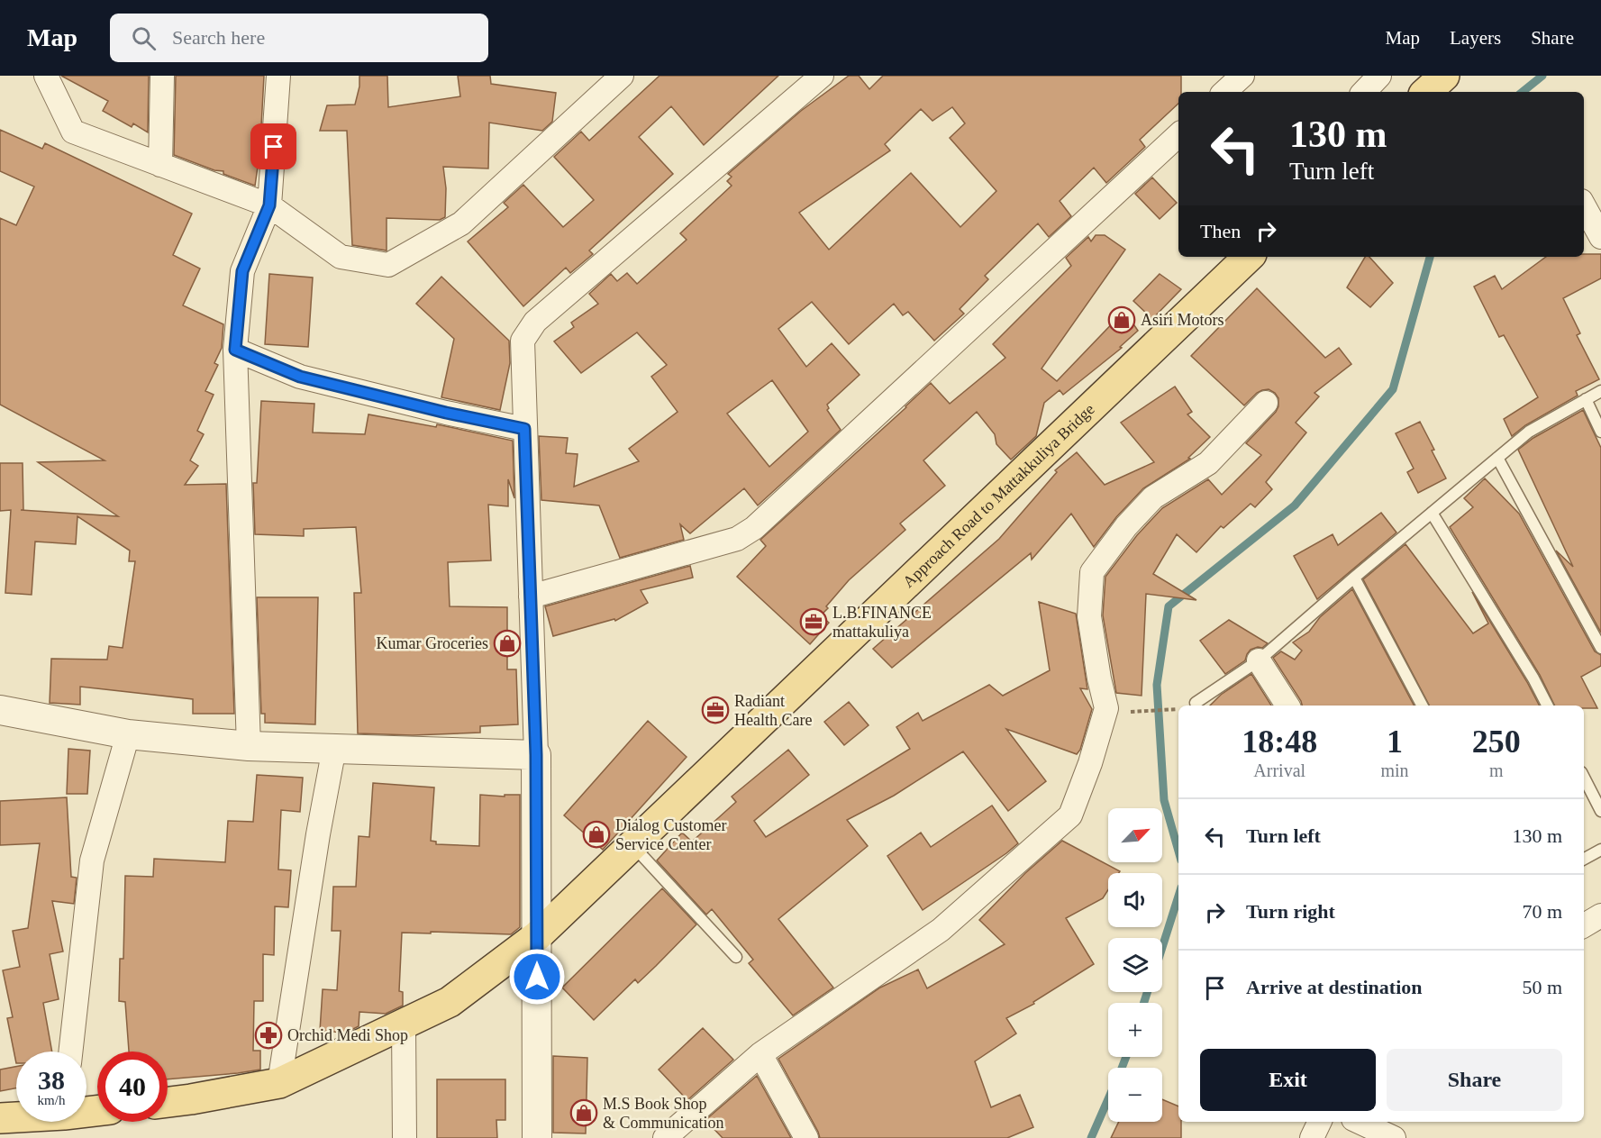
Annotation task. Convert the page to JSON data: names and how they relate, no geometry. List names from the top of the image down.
{
  "streets": {
    "main road": ["Approach Road to Mattakkuliya Bridge"]
  },
  "places": {
    "shop": [
      "Asiri Motors",
      "Kumar Groceries",
      "Dialog Customer Service Center",
      "M.S Book Shop & Communication"
    ],
    "office": ["L.B.FINANCE mattakuliya", "Radiant Health Care"],
    "pharmacy": ["Orchid Medi Shop"]
  },
  "north": "top right",
  "page": {
    "header": "Map",
    "search": "Search here",
    "nav": ["Map", "Layers", "Share"],
    "turn": ["130 m", "Turn left"],
    "then": "Then",
    "eta": [
      "18:48",
      "Arrival",
      "1",
      "min",
      "250",
      "m"
    ],
    "list": [
      {
        "name": "Turn left",
        "value": "130 m"
      },
      {
        "name": "Turn right",
        "value": "70 m"
      },
      {
        "name": "Arrive at destination",
        "value": "50 m"
      }
    ],
    "map_buttons": ["+", "−"],
    "buttons": ["Exit", "Share"],
    "speed": "38 km/h",
    "limit": "40"
  }
}
